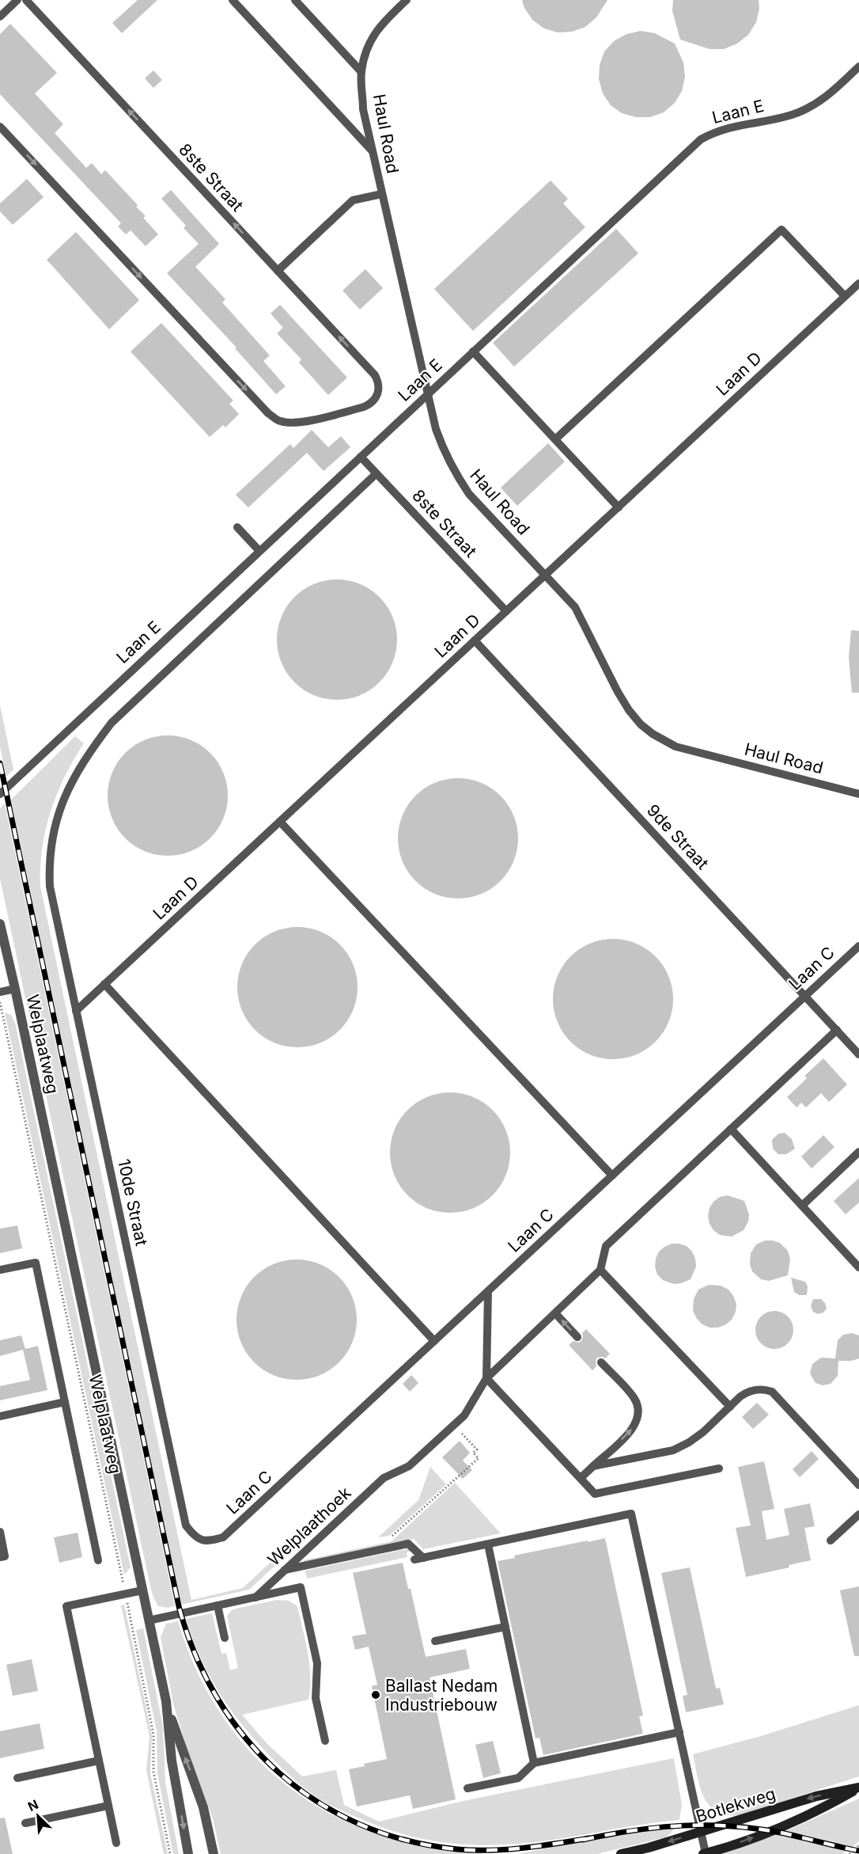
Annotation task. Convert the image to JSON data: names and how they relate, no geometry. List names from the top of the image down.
{
  "streets": {
    "main road": ["Botlekweg"],
    "street": ["Welplaatweg"],
    "lane": [
      "Laan E",
      "Haul Road",
      "8ste Straat",
      "Laan D",
      "9de Straat",
      "Laan C",
      "10de Straat",
      "Welplaathoek"
    ]
  },
  "crossings": [
    ["Laan E", "Haul Road"],
    ["Laan E", "8ste Straat"],
    ["Haul Road", "Laan D"],
    ["8ste Straat", "Laan D"],
    ["8ste Straat", "10de Straat"],
    ["Laan D", "9de Straat"],
    ["Laan D", "10de Straat"],
    ["9de Straat", "Laan C"],
    ["Laan C", "10de Straat"],
    ["Welplaatweg", "Welplaathoek"]
  ],
  "places": ["Ballast Nedam Industriebouw"],
  "north": "top left"
}
